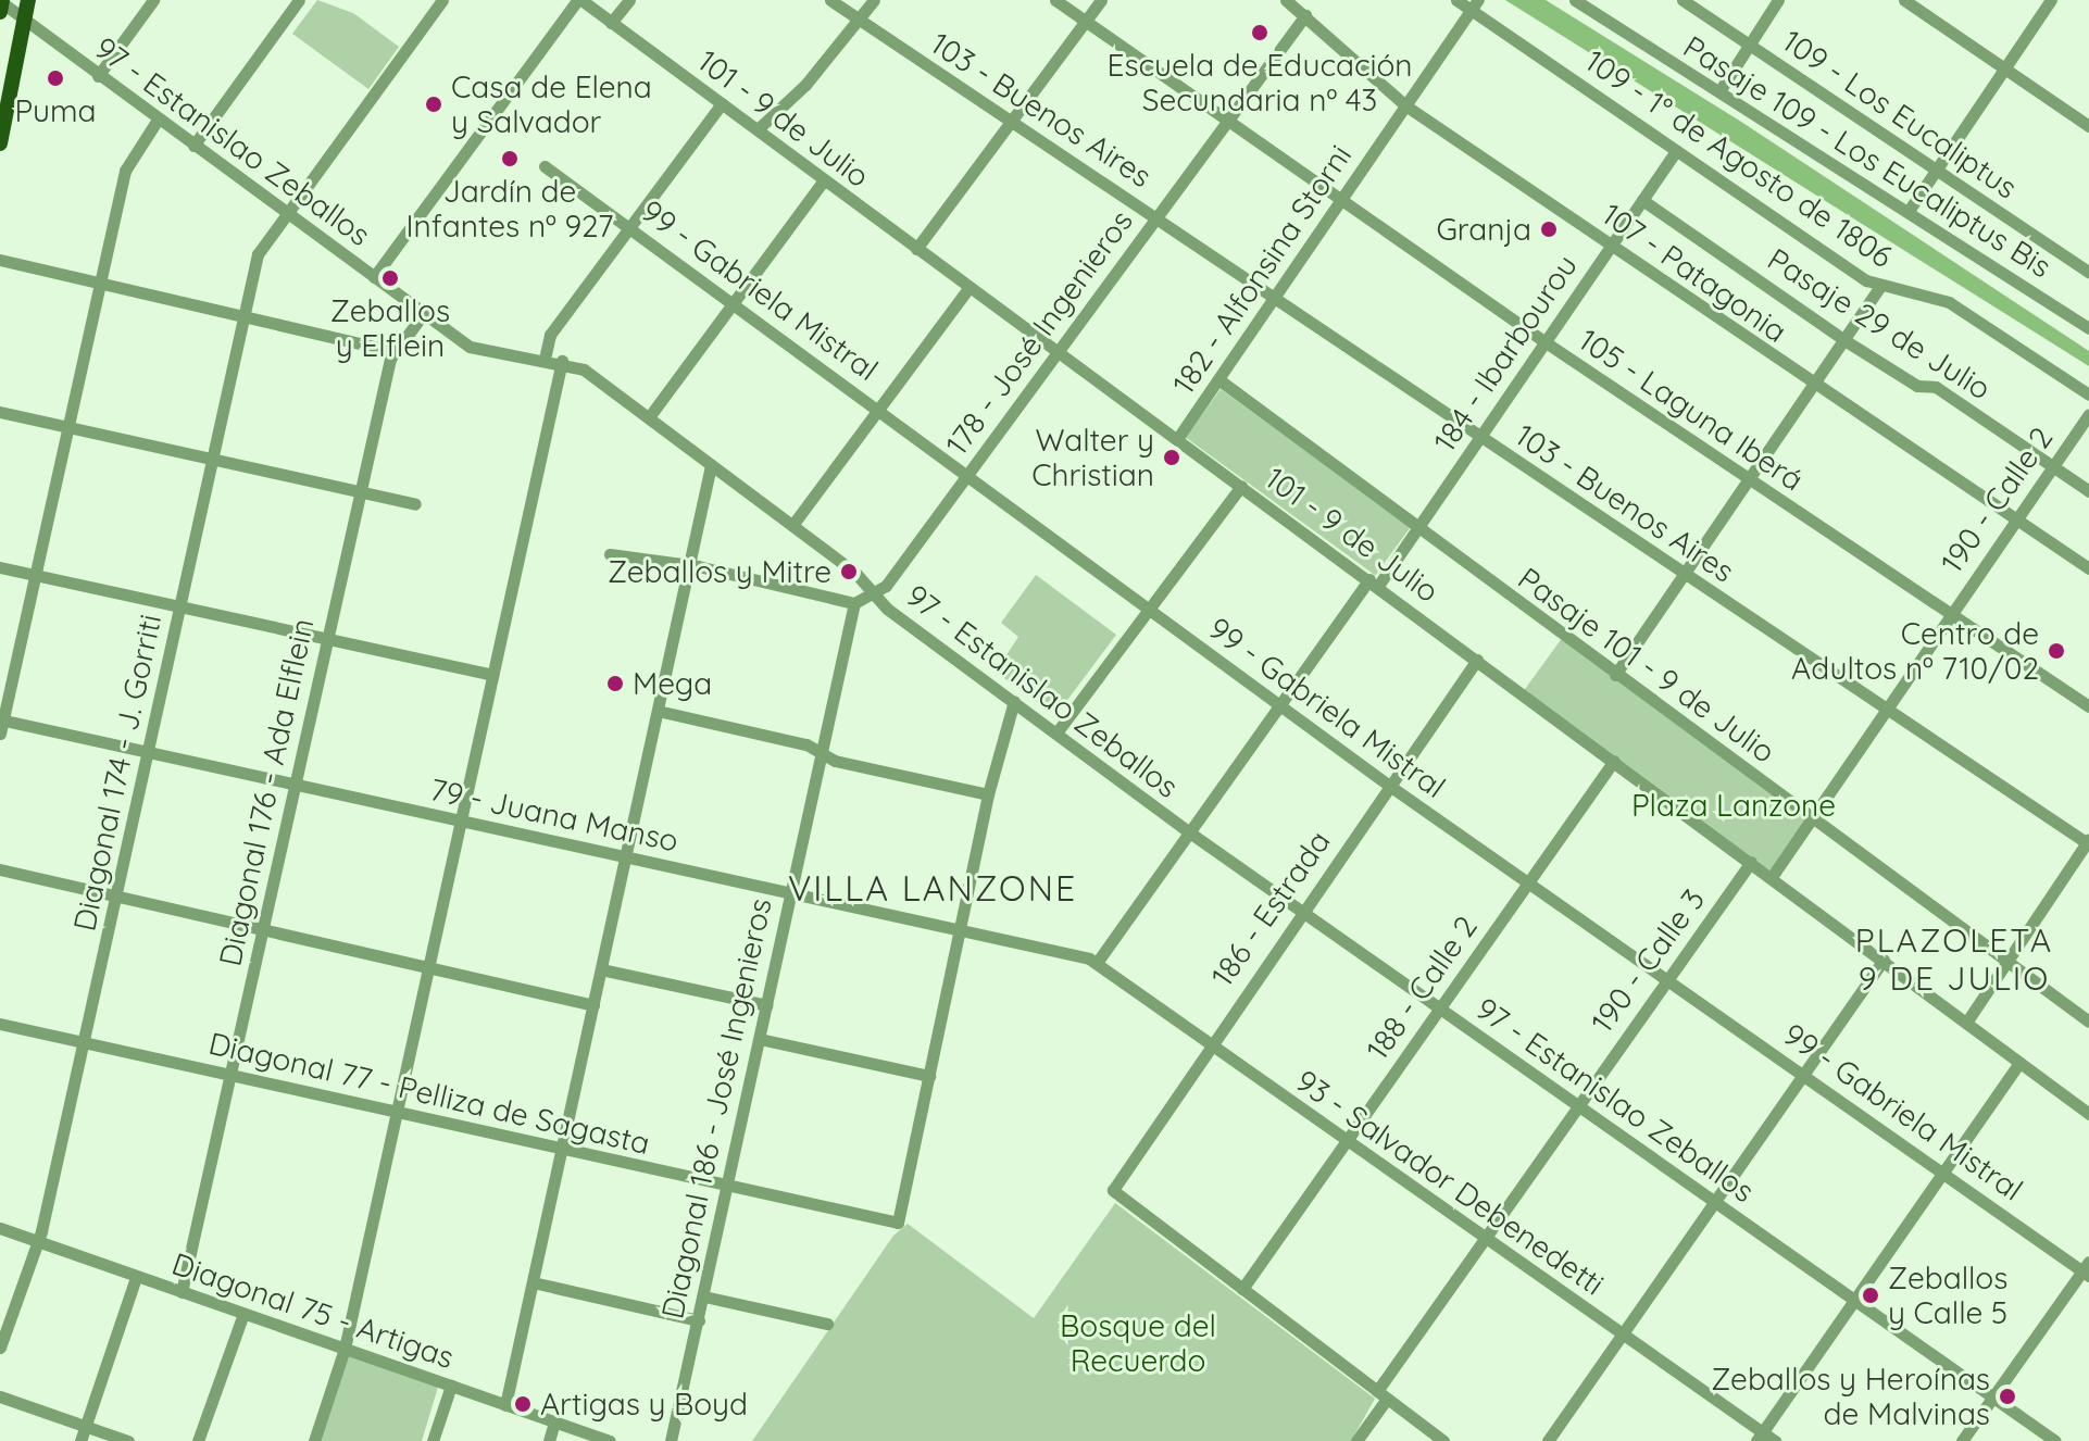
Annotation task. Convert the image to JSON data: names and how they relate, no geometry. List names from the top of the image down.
{
  "streets": {
    "street": [
      "103 - Buenos Aires",
      "109 - Los Eucaliptus",
      "101 - 9 de Julio",
      "97 - Estanislao Zeballos",
      "Pasaje 109 - Los Eucaliptus Bis",
      "109 - 1° de Agosto de 1806",
      "182 - Alfonsina Storni",
      "107 - Patagonia",
      "99 - Gabriela Mistral",
      "Pasaje 29 de Julio",
      "178 - José Ingenieros",
      "184 - Ibarbourou",
      "105 - Laguna Iberá",
      "190 - Calle 2",
      "Pasaje 101 - 9 de Julio",
      "Diagonal 174 - J. Gorriti",
      "Diagonal 176 - Ada Elflein",
      "79 - Juana Manso",
      "186 - Estrada",
      "190 - Calle 3",
      "188 - Calle 2",
      "Diagonal 77 - Pelliza de Sagasta",
      "Diagonal 186 - José Ingenieros",
      "93 - Salvador Debenedetti",
      "Diagonal 75 - Artigas"
    ]
  },
  "crossings": [
    ["103 - Buenos Aires", "182 - Alfonsina Storni"],
    ["103 - Buenos Aires", "178 - José Ingenieros"],
    ["103 - Buenos Aires", "184 - Ibarbourou"],
    ["103 - Buenos Aires", "190 - Calle 2"],
    ["101 - 9 de Julio", "182 - Alfonsina Storni"],
    ["101 - 9 de Julio", "178 - José Ingenieros"],
    ["101 - 9 de Julio", "184 - Ibarbourou"],
    ["101 - 9 de Julio", "190 - Calle 2"],
    ["101 - 9 de Julio", "186 - Estrada"],
    ["101 - 9 de Julio", "190 - Calle 3"],
    ["101 - 9 de Julio", "188 - Calle 2"],
    ["97 - Estanislao Zeballos", "178 - José Ingenieros"],
    ["97 - Estanislao Zeballos", "184 - Ibarbourou"],
    ["97 - Estanislao Zeballos", "Diagonal 174 - J. Gorriti"],
    ["97 - Estanislao Zeballos", "Diagonal 176 - Ada Elflein"],
    ["97 - Estanislao Zeballos", "186 - Estrada"],
    ["97 - Estanislao Zeballos", "190 - Calle 3"],
    ["97 - Estanislao Zeballos", "188 - Calle 2"],
    ["109 - 1° de Agosto de 1806", "182 - Alfonsina Storni"],
    ["109 - 1° de Agosto de 1806", "184 - Ibarbourou"],
    ["182 - Alfonsina Storni", "107 - Patagonia"],
    ["182 - Alfonsina Storni", "105 - Laguna Iberá"],
    ["182 - Alfonsina Storni", "Pasaje 101 - 9 de Julio"],
    ["107 - Patagonia", "178 - José Ingenieros"],
    ["107 - Patagonia", "184 - Ibarbourou"],
    ["107 - Patagonia", "190 - Calle 2"],
    ["99 - Gabriela Mistral", "178 - José Ingenieros"],
    ["99 - Gabriela Mistral", "184 - Ibarbourou"],
    ["99 - Gabriela Mistral", "186 - Estrada"],
    ["99 - Gabriela Mistral", "190 - Calle 3"],
    ["99 - Gabriela Mistral", "188 - Calle 2"],
    ["Pasaje 29 de Julio", "184 - Ibarbourou"],
    ["Pasaje 29 de Julio", "190 - Calle 2"],
    ["178 - José Ingenieros", "105 - Laguna Iberá"],
    ["184 - Ibarbourou", "105 - Laguna Iberá"],
    ["184 - Ibarbourou", "Pasaje 101 - 9 de Julio"],
    ["184 - Ibarbourou", "79 - Juana Manso"],
    ["184 - Ibarbourou", "93 - Salvador Debenedetti"],
    ["105 - Laguna Iberá", "190 - Calle 2"],
    ["190 - Calle 2", "Pasaje 101 - 9 de Julio"],
    ["Diagonal 174 - J. Gorriti", "79 - Juana Manso"],
    ["Diagonal 174 - J. Gorriti", "Diagonal 77 - Pelliza de Sagasta"],
    ["Diagonal 174 - J. Gorriti", "Diagonal 75 - Artigas"],
    ["Diagonal 176 - Ada Elflein", "79 - Juana Manso"],
    ["Diagonal 176 - Ada Elflein", "Diagonal 77 - Pelliza de Sagasta"],
    ["Diagonal 176 - Ada Elflein", "Diagonal 75 - Artigas"],
    ["79 - Juana Manso", "Diagonal 186 - José Ingenieros"],
    ["79 - Juana Manso", "93 - Salvador Debenedetti"],
    ["186 - Estrada", "188 - Calle 2"],
    ["186 - Estrada", "93 - Salvador Debenedetti"],
    ["190 - Calle 3", "93 - Salvador Debenedetti"],
    ["188 - Calle 2", "93 - Salvador Debenedetti"],
    ["Diagonal 77 - Pelliza de Sagasta", "Diagonal 186 - José Ingenieros"]
  ],
  "districts": ["VILLA LANZONE", "PLAZOLETA 9 DE JULIO"],
  "parks": ["Plaza Lanzone", "Bosque del Recuerdo"],
  "places": [
    "Escuela de Educación Secundaria nº 43",
    "Puma",
    "Casa de Elena y Salvador",
    "Jardín de Infantes nº 927",
    "Granja",
    "Zeballos y Elflein",
    "Walter y Christian",
    "Zeballos y Mitre",
    "Centro de Adultos nº 710/02",
    "Mega",
    "Zeballos y Calle 5",
    "Zeballos y Heroínas de Malvinas",
    "Artigas y Boyd"
  ]
}
